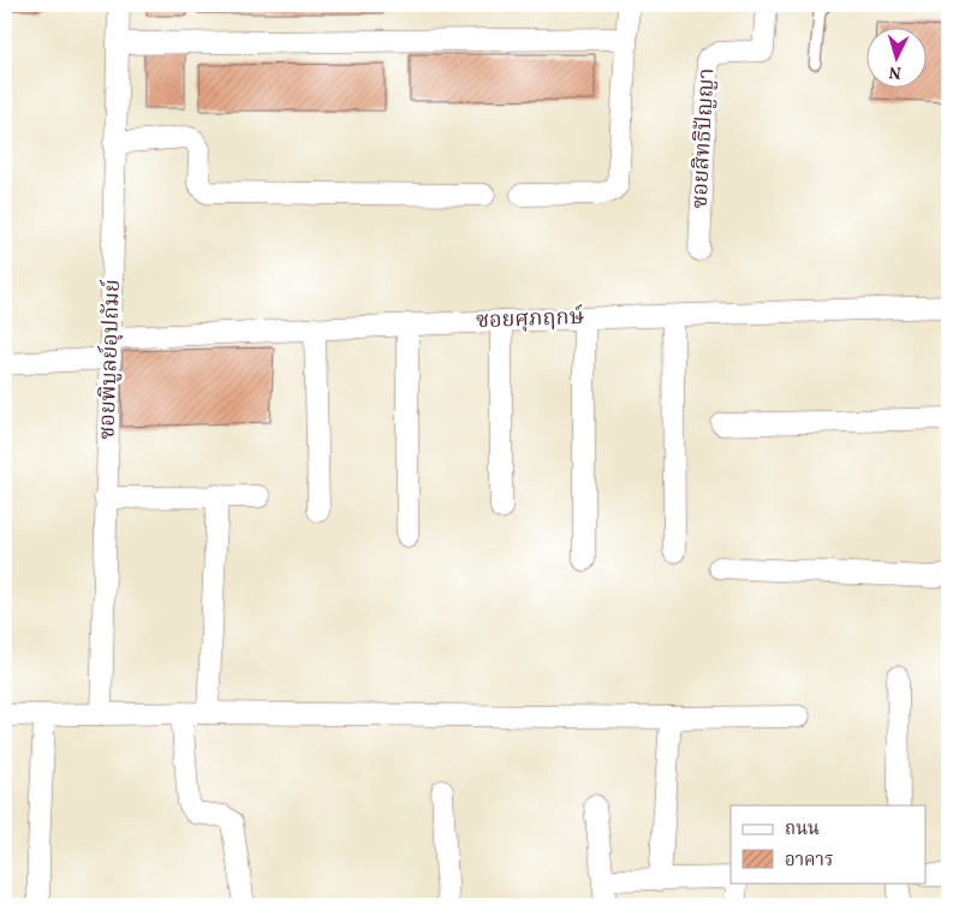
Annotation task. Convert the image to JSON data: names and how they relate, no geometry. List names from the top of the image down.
{
  "streets": {
    "street": ["ซอยสิทธิปัญญา", "ซอยศุภฤกษ์", "ซอยพิบูลย์อุปถัมย์"]
  },
  "crossings": [
    ["ซอยศุภฤกษ์", "ซอยพิบูลย์อุปถัมย์"]
  ],
  "legend": ["ถนน", "อาคาร"],
  "north": "bottom"
}
